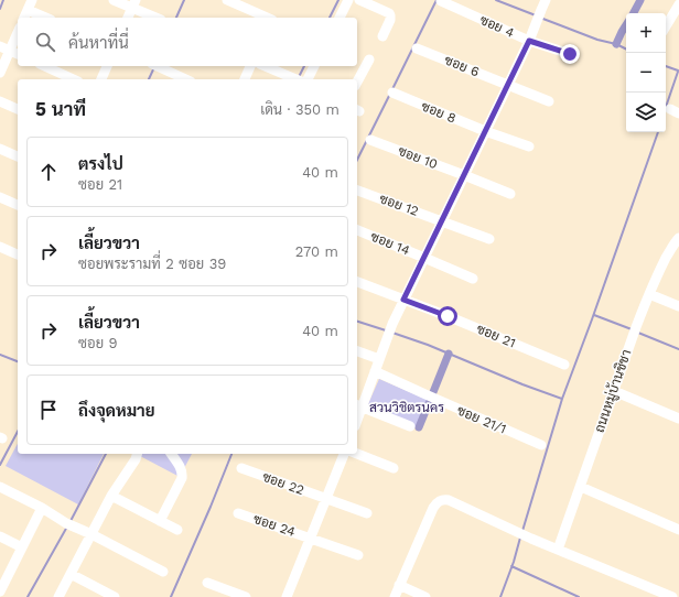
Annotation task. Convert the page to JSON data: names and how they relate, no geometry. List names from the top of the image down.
{
  "streets": {
    "street": [
      "ซอย 4",
      "ซอย 6",
      "ซอย 8",
      "ซอย 10",
      "ซอย 12",
      "ซอย 14",
      "ซอย 21",
      "ถนนหมู่บ้านชิชา",
      "ซอย 21/1",
      "ซอย 22",
      "ซอย 24"
    ]
  },
  "parks": ["สวนวิชิตรนคร"],
  "page": {
    "map_buttons": ["+", "−"],
    "search": "ค้นหาที่นี่",
    "heading": ["5 นาที", "เดิน · 350 m"],
    "list": [
      ["ตรงไป", "ซอย 21", "40 m"],
      ["เลี้ยวขวา", "ซอยพระรามที่ 2 ซอย 39", "270 m"],
      ["เลี้ยวขวา", "ซอย 9", "40 m"],
      "ถึงจุดหมาย"
    ]
  }
}
